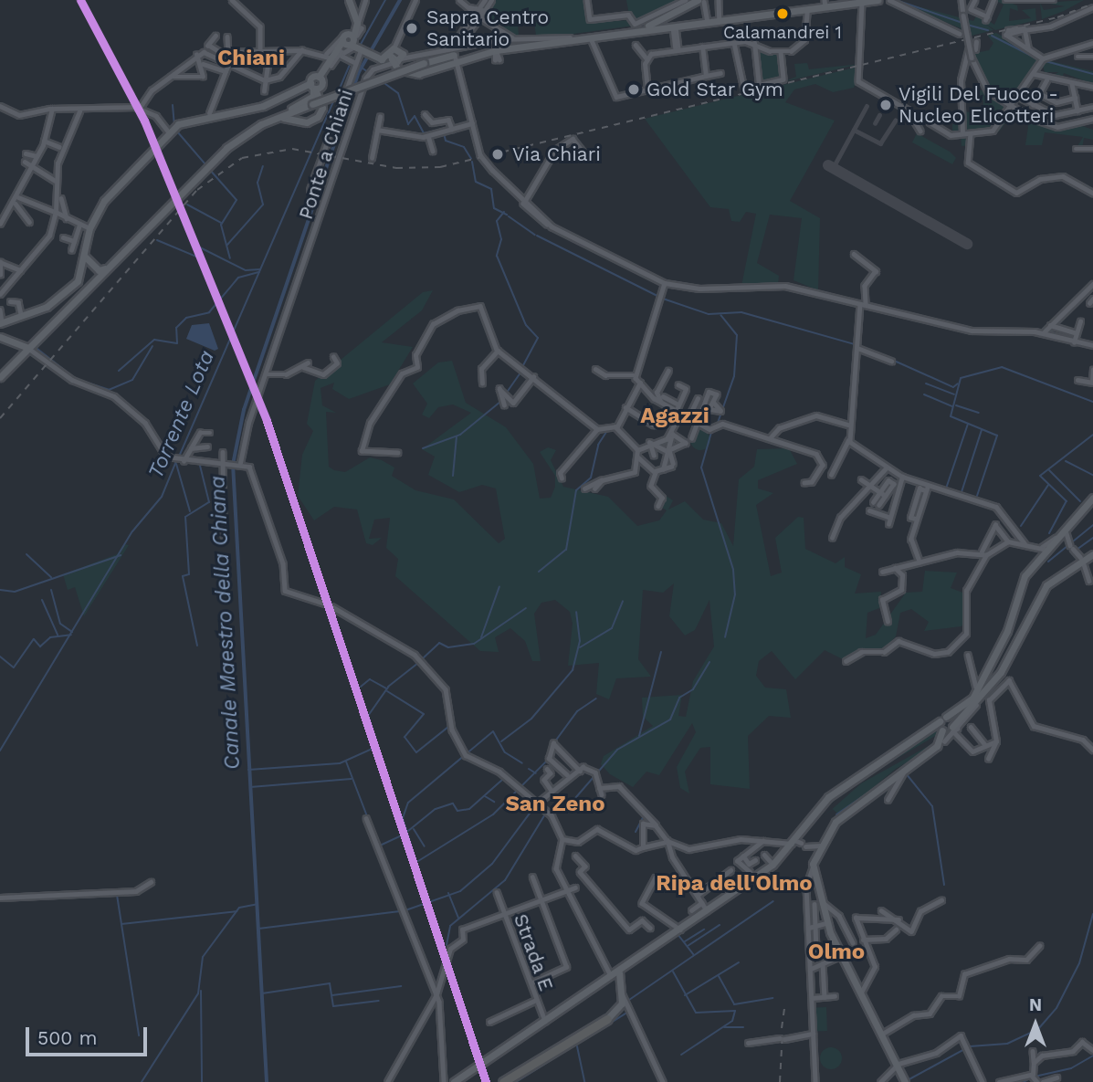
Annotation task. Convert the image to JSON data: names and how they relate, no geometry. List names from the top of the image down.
{
  "streets": {
    "street": ["Ponte a Chiani", "Strada E"]
  },
  "districts": [
    "Chiani",
    "Agazzi",
    "San Zeno",
    "Ripa dell'Olmo",
    "Olmo"
  ],
  "water": ["Torrente Lota", "Canale Maestro della Chiana"],
  "places": [
    "Calamandrei 1",
    "Sapra Centro Sanitario",
    "Gold Star Gym",
    "Vigili Del Fuoco - Nucleo Elicotteri",
    "Via Chiari"
  ],
  "scale_bar": "500 m",
  "north": "top"
}
